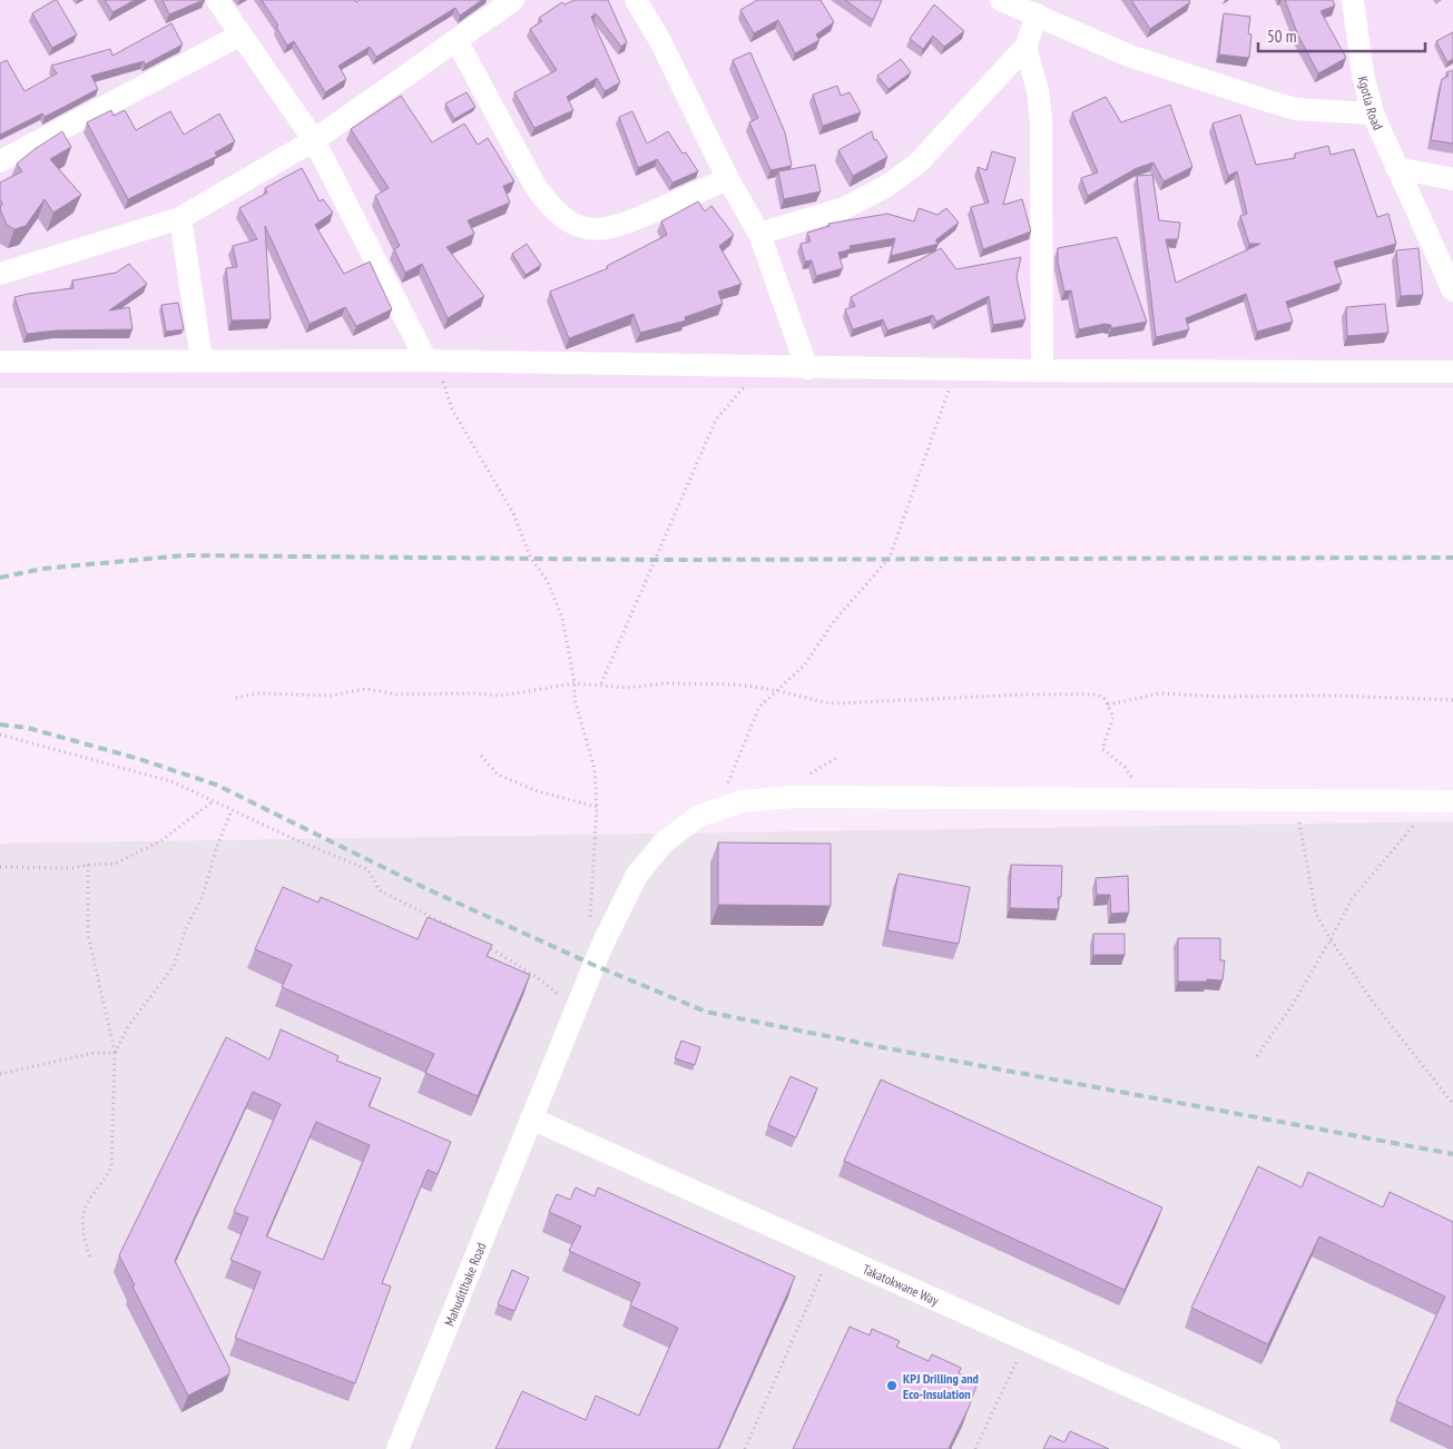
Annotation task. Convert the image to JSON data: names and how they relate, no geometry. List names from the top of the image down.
{
  "streets": {
    "street": ["Kgotla Road", "Mahuditlhake Road", "Takatokwane Way"]
  },
  "crossings": [
    ["Mahuditlhake Road", "Takatokwane Way"]
  ],
  "places": ["KPJ Drilling and Eco-Insulation"],
  "scale_bar": "50 m"
}
